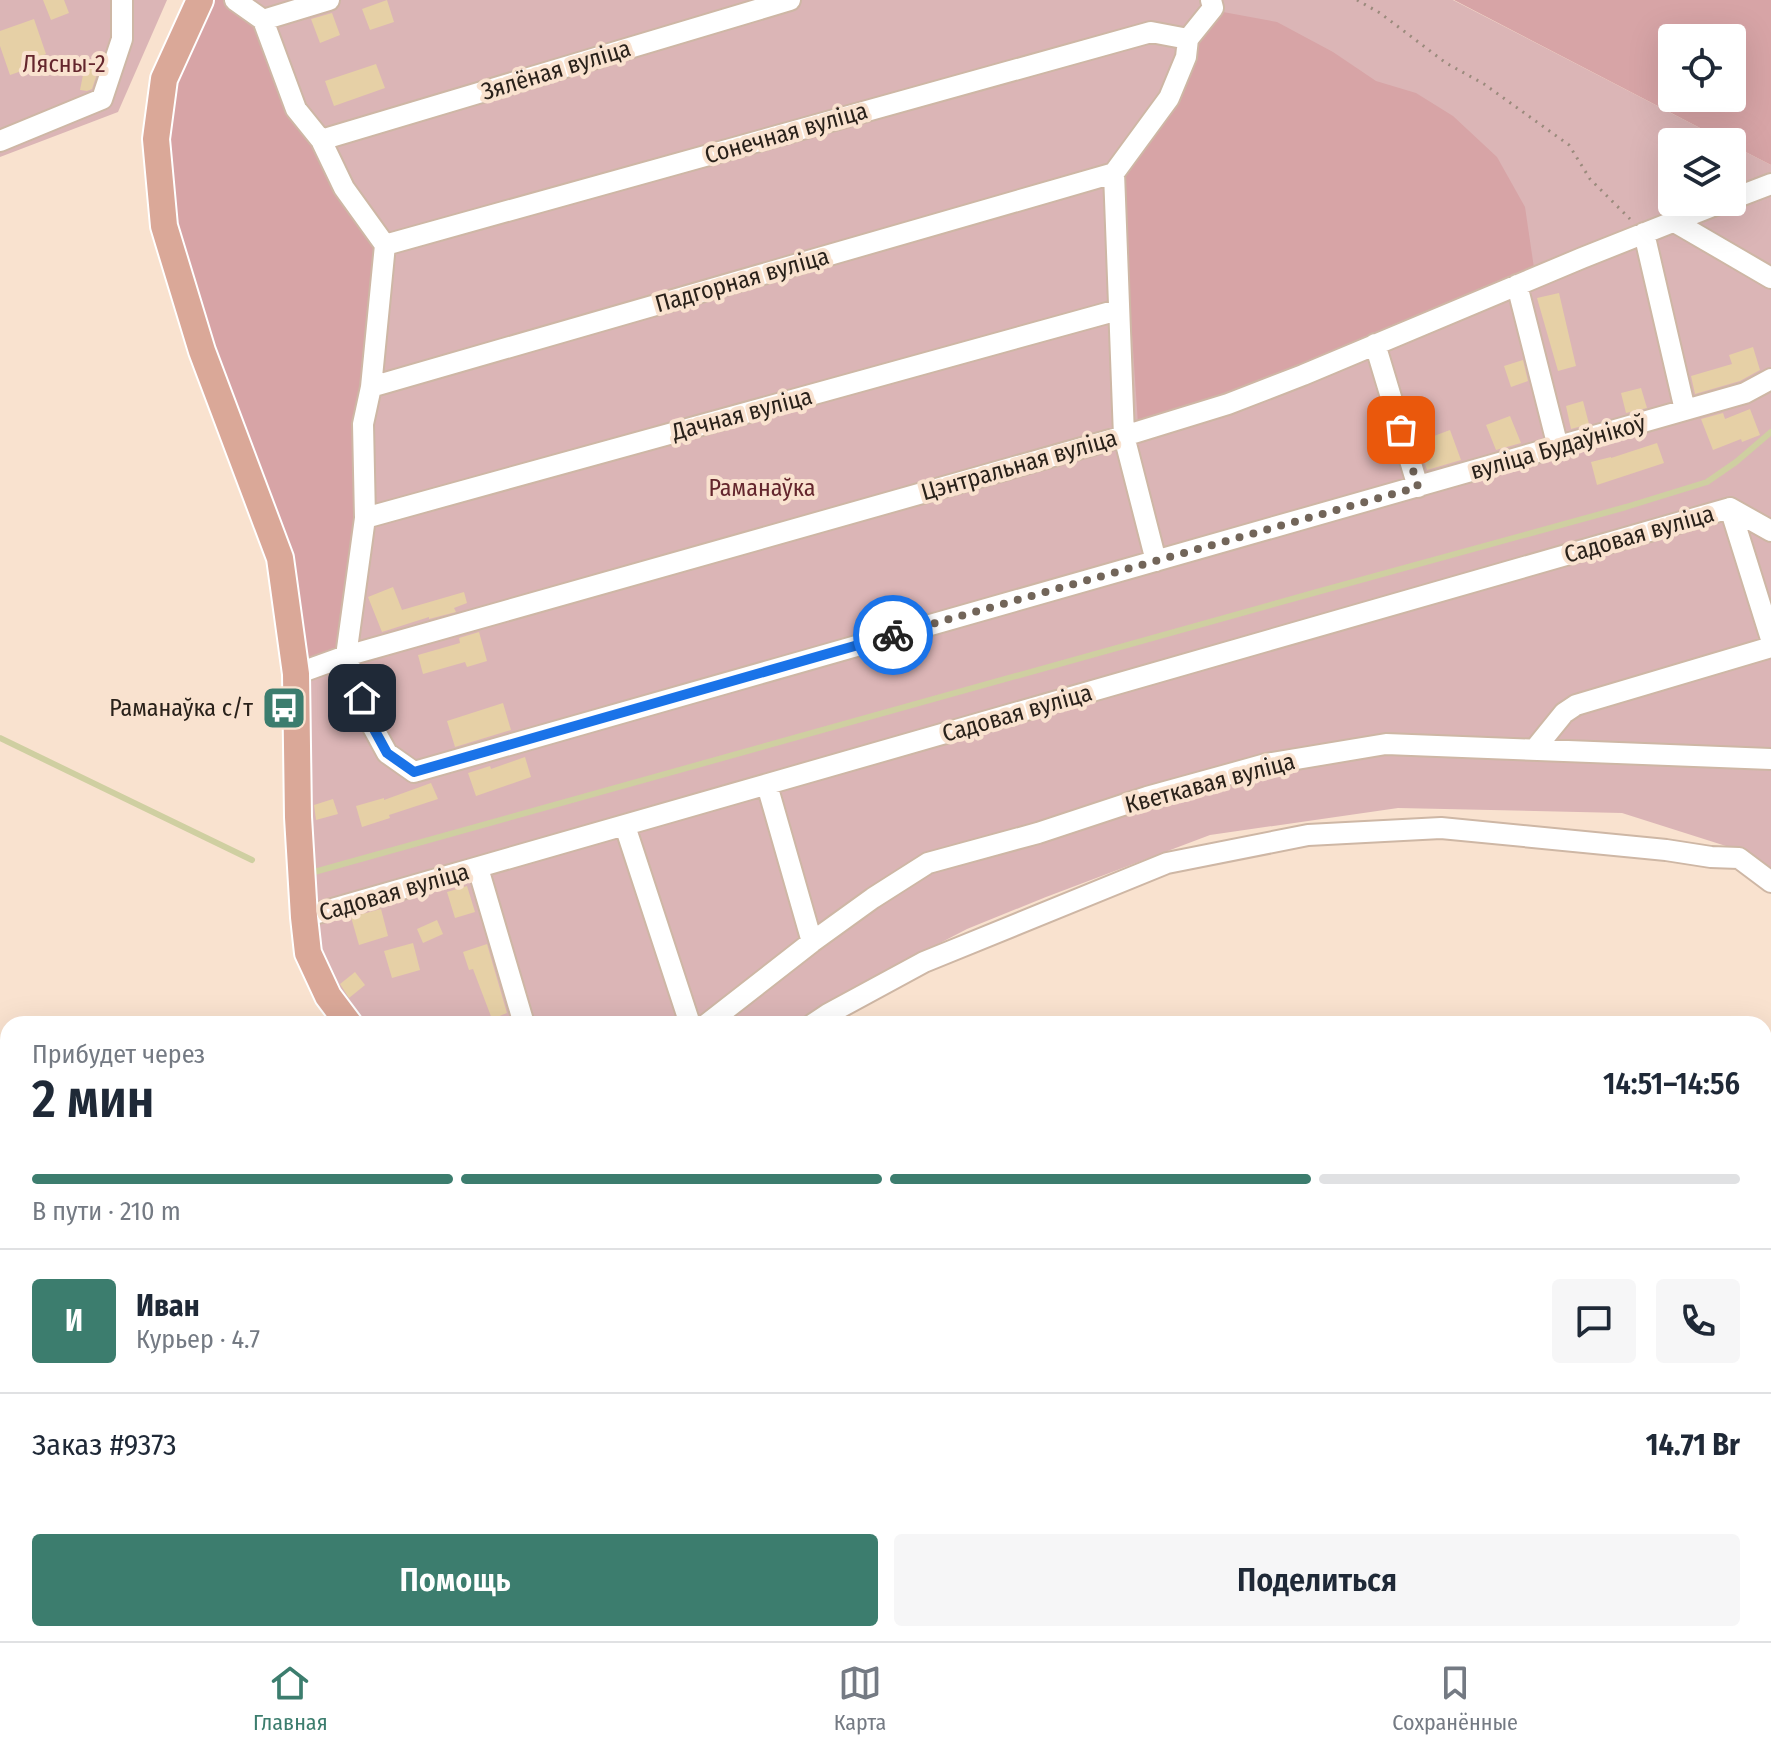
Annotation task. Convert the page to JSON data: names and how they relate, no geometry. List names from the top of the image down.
{
  "streets": {
    "street": [
      "Зялёная вуліца",
      "Сонечная вуліца",
      "Падгорная вуліца",
      "Дачная вуліца",
      "вуліца Будаўнікоў",
      "Цэнтральная вуліца",
      "Садовая вуліца",
      "Кветкавая вуліца"
    ]
  },
  "crossings": [
    ["вуліца Будаўнікоў", "Цэнтральная вуліца"]
  ],
  "parks": ["Лясны-2", "Раманаўка"],
  "places": {
    "bus stop": ["Раманаўка с/т"]
  },
  "page": {
    "heading": ["2 мин", "Прибудет через", "14:51–14:56"],
    "panel": [
      "Иван",
      "Курьер · 4.7",
      "Заказ #9373",
      "14.71 Br"
    ],
    "bar": "В пути · 210 m",
    "round": "И",
    "buttons": ["Помощь", "Поделиться"],
    "tabs": ["Главная", "Карта", "Сохранённые"]
  }
}
